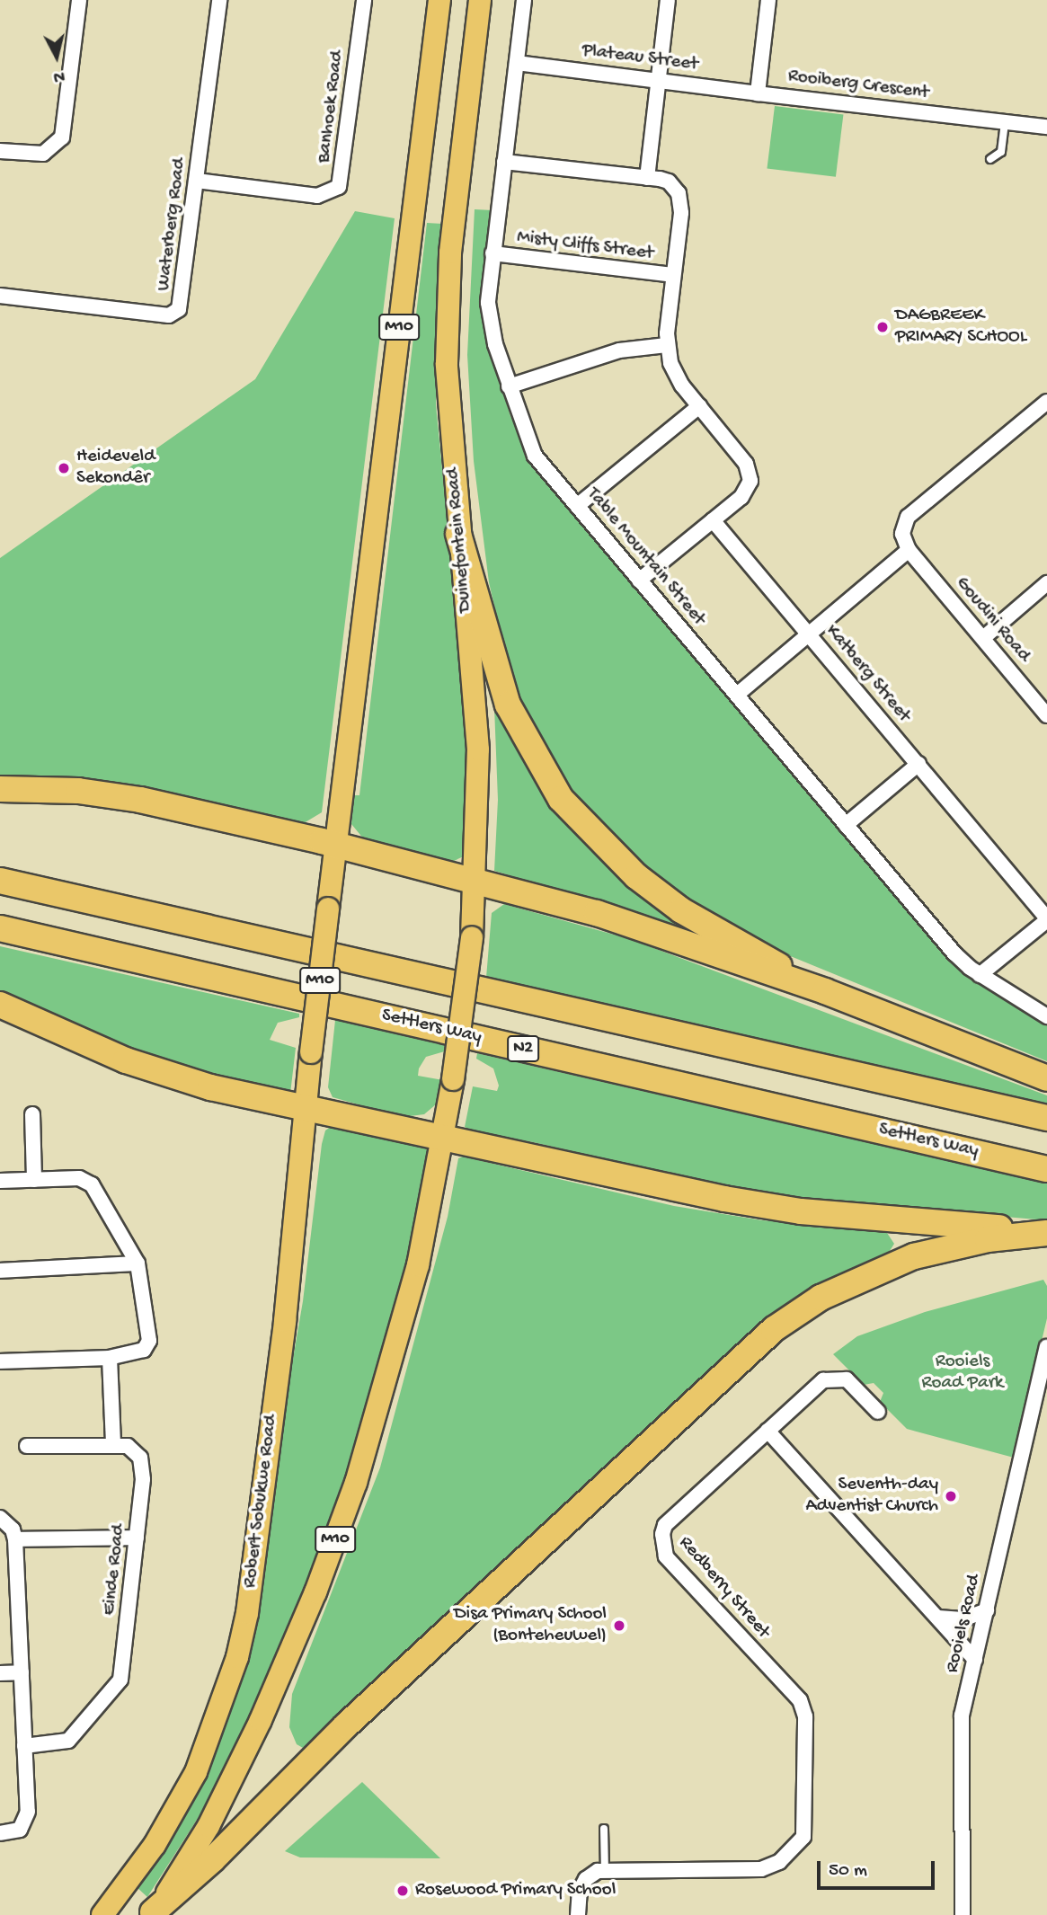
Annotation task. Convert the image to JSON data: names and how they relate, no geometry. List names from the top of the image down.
{
  "streets": {
    "highway": ["Settlers Way", "N2"],
    "main road": ["M10", "Duinefontein Road", "Robert Sobukwe Road"],
    "street": [
      "Plateau Street",
      "Rooiberg Crescent",
      "Banhoek Road",
      "Waterberg Road",
      "Misty Cliffs Street",
      "Table Mountain Street",
      "Goudini Road",
      "Katberg Street",
      "Einde Road",
      "Redberry Street",
      "Rooiels Road"
    ]
  },
  "crossings": [
    ["Plateau Street", "Rooiberg Crescent"],
    ["Plateau Street", "Table Mountain Street"],
    ["Banhoek Road", "Waterberg Road"],
    ["Misty Cliffs Street", "Table Mountain Street"],
    ["M10", "Duinefontein Road"],
    ["M10", "Robert Sobukwe Road"],
    ["Goudini Road", "Katberg Street"]
  ],
  "parks": ["Rooiels Road Park"],
  "places": [
    "DAGBREEK PRIMARY SCHOOL",
    "Heideveld Sekondêr",
    "Seventh-day Adventist Church",
    "Disa Primary School (Bonteheuwel)",
    "Rosewood Primary School"
  ],
  "scale_bar": "50 m",
  "north": "bottom"
}
